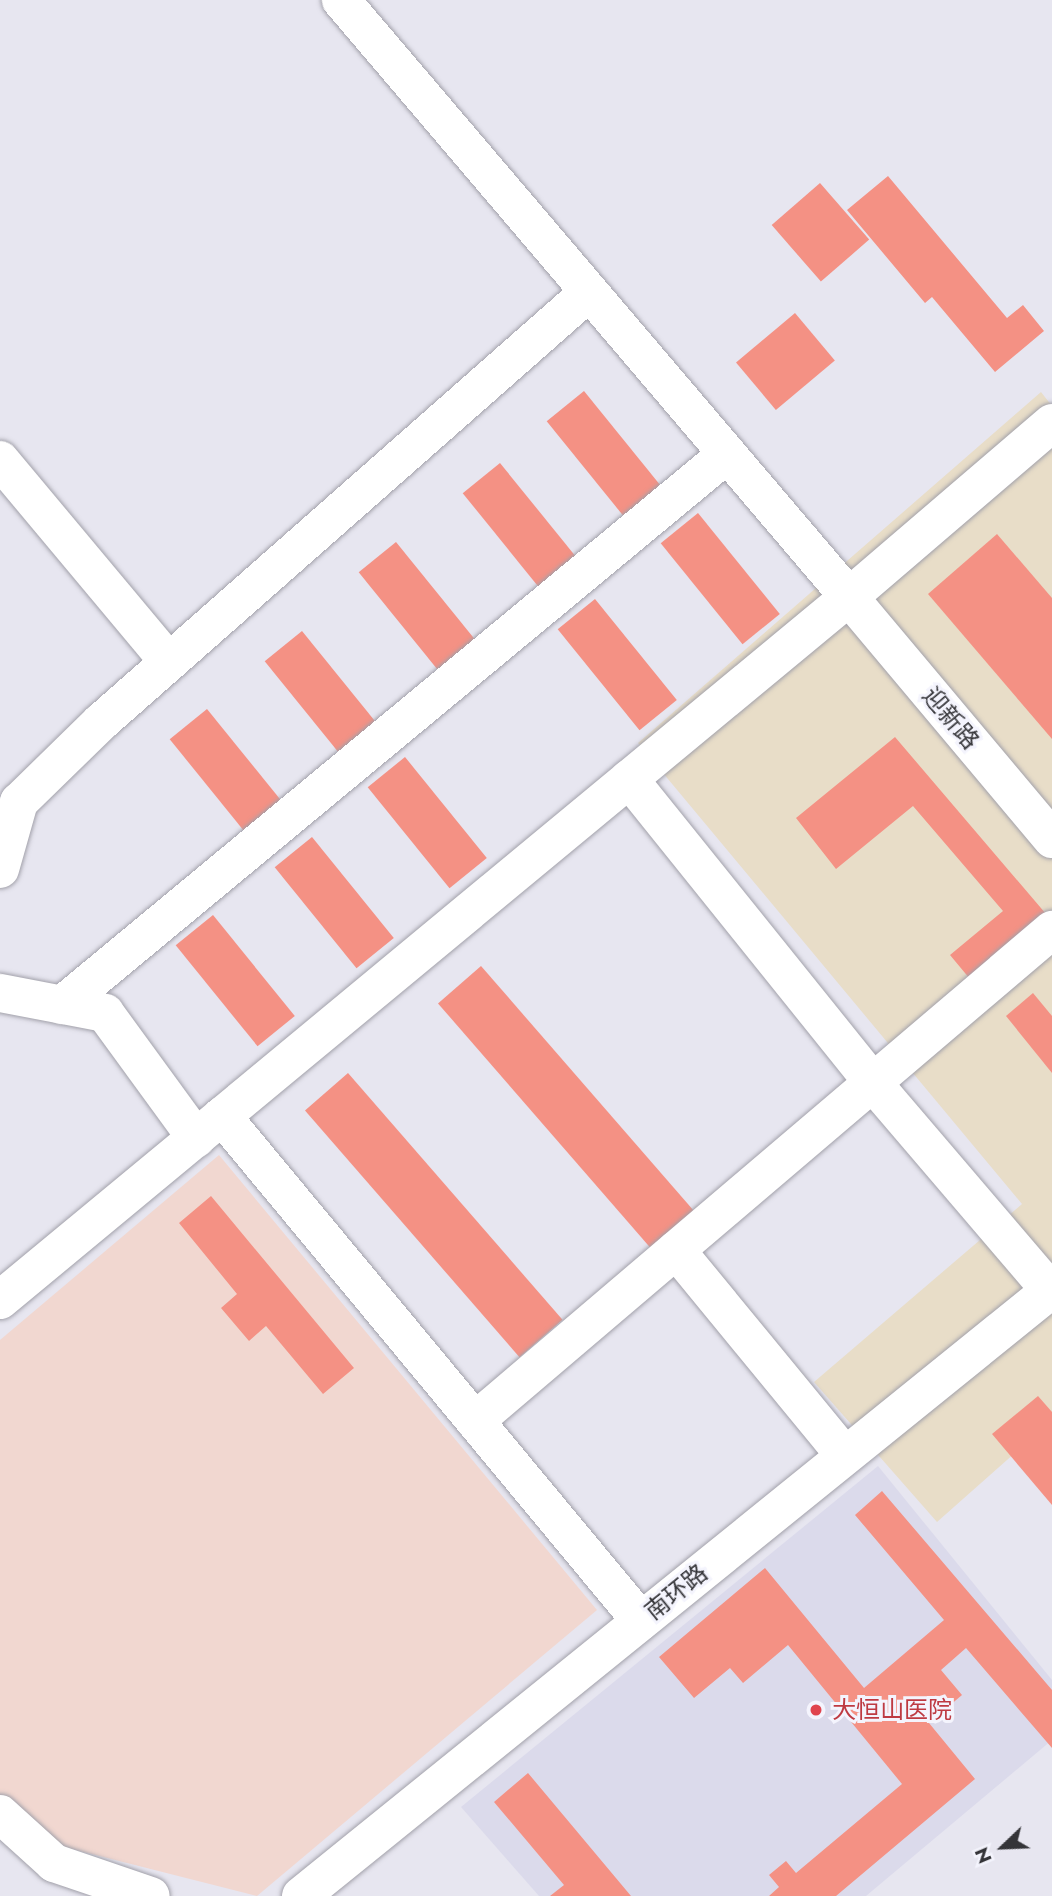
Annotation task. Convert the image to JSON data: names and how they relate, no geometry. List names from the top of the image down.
{
  "streets": {
    "street": ["迎新路", "南环路"]
  },
  "places": ["大恒山医院"],
  "north": "bottom left"
}
